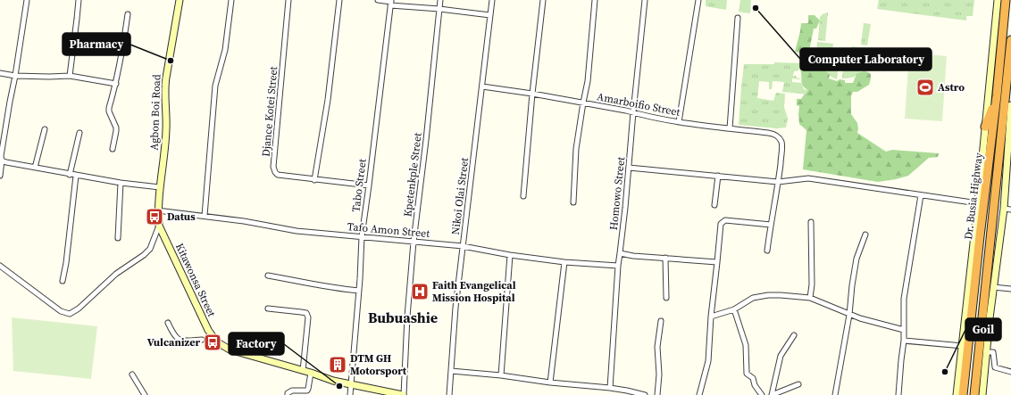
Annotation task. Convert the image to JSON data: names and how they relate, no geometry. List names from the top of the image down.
{
  "streets": {
    "highway": ["Dr. Busia Highway"],
    "street": [
      "Amarboifio Street",
      "Djance Kotei Street",
      "Agbon Boi Road",
      "Kpetenkple Street",
      "Tabo Street",
      "Homowo Street",
      "Nikoi Olai Street",
      "Tafo Amon Street",
      "Kitawonsa Street"
    ]
  },
  "crossings": [
    ["Amarboifio Street", "Homowo Street"],
    ["Amarboifio Street", "Nikoi Olai Street"],
    ["Djance Kotei Street", "Tabo Street"],
    ["Agbon Boi Road", "Tafo Amon Street"],
    ["Agbon Boi Road", "Kitawonsa Street"],
    ["Kpetenkple Street", "Tafo Amon Street"],
    ["Tabo Street", "Tafo Amon Street"],
    ["Homowo Street", "Tafo Amon Street"],
    ["Nikoi Olai Street", "Tafo Amon Street"]
  ],
  "districts": ["Bubuashie"],
  "places": {
    "other": [
      "Computer Laboratory",
      "Pharmacy",
      "Goil",
      "Factory"
    ],
    "sports": ["Astro"],
    "bus stop": ["Datus", "Vulcanizer"],
    "hospital": ["Faith Evangelical Mission Hospital"],
    "building": ["DTM GH Motorsport"]
  }
}
